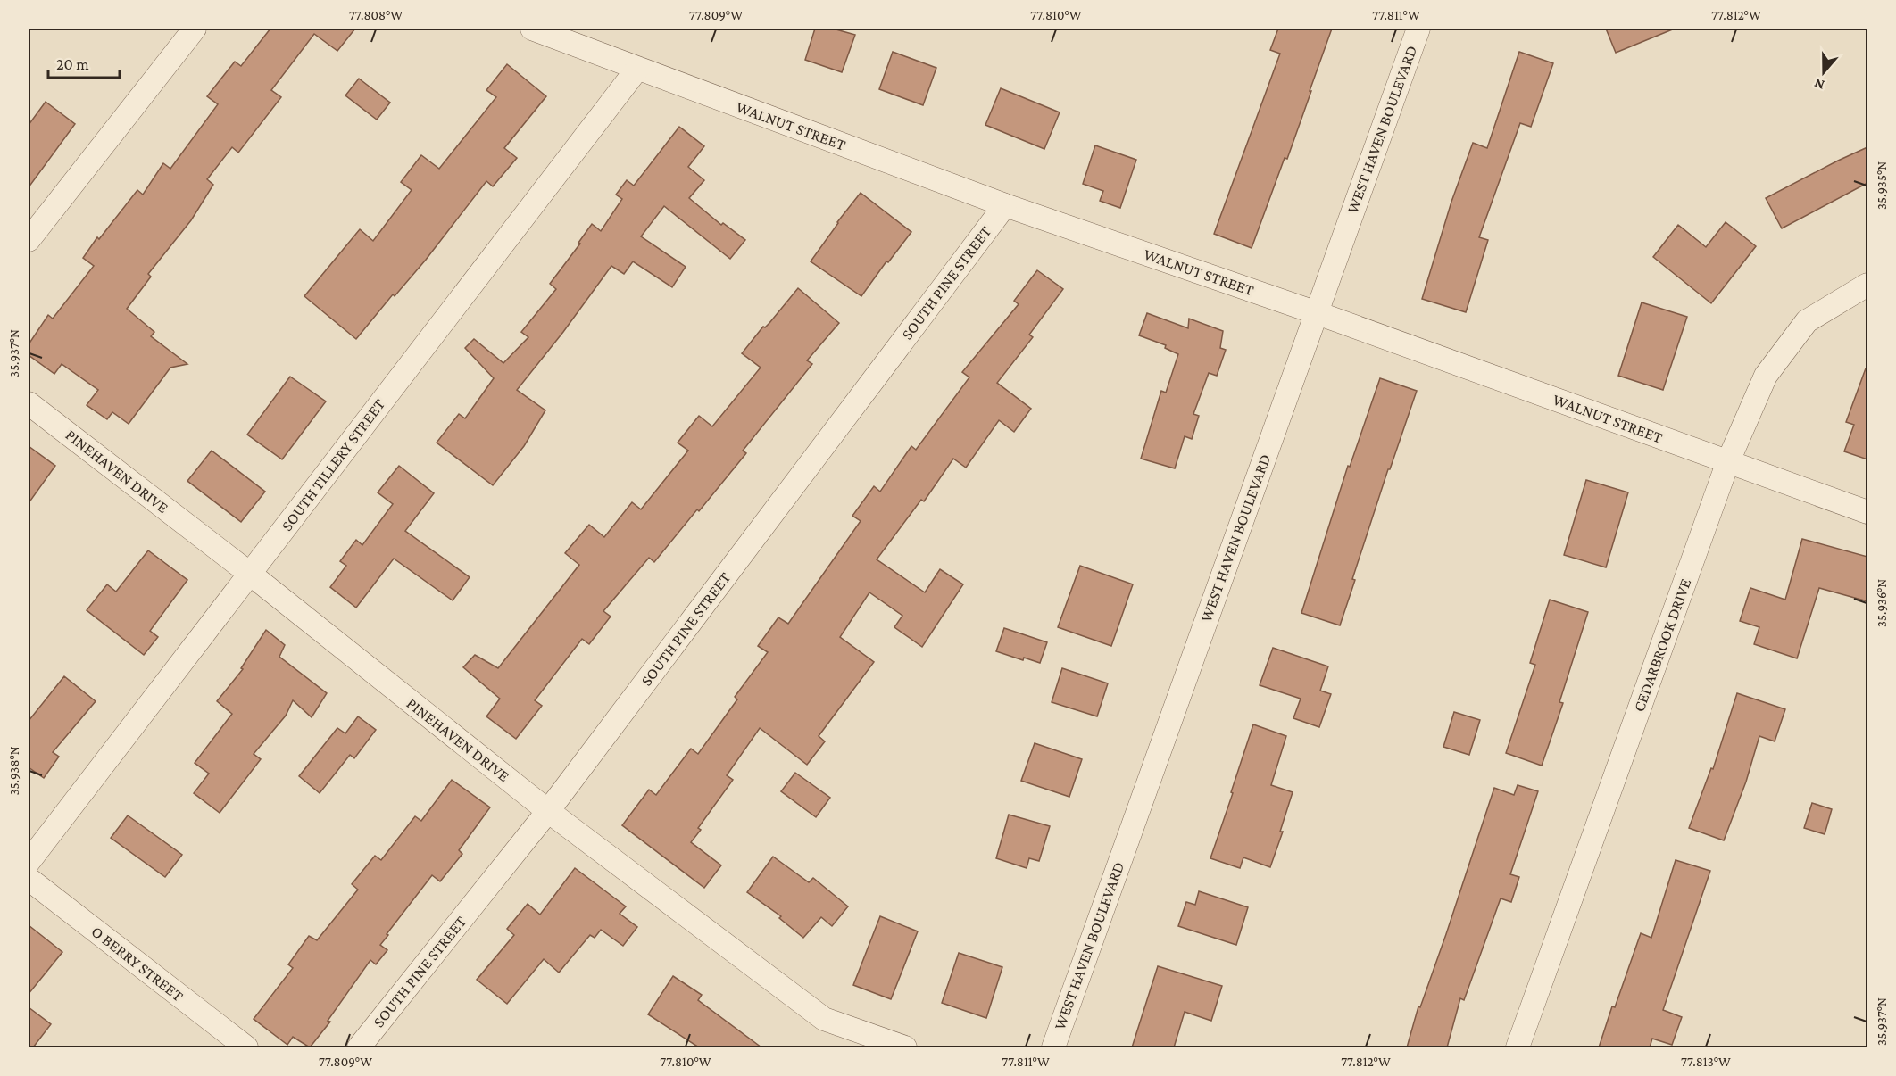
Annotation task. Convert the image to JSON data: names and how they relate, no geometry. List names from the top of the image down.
{
  "streets": {
    "street": [
      "WALNUT STREET",
      "WEST HAVEN BOULEVARD",
      "SOUTH PINE STREET",
      "SOUTH TILLERY STREET",
      "PINEHAVEN DRIVE",
      "CEDARBROOK DRIVE",
      "O BERRY STREET"
    ]
  },
  "crossings": [
    ["WALNUT STREET", "WEST HAVEN BOULEVARD"],
    ["WALNUT STREET", "SOUTH PINE STREET"],
    ["WALNUT STREET", "SOUTH TILLERY STREET"],
    ["WALNUT STREET", "CEDARBROOK DRIVE"],
    ["SOUTH PINE STREET", "PINEHAVEN DRIVE"],
    ["SOUTH TILLERY STREET", "PINEHAVEN DRIVE"]
  ],
  "scale_bar": "20 m",
  "north": "bottom",
  "coordinates": [
    "77.808°W",
    "77.809°W",
    "77.810°W",
    "77.811°W",
    "77.812°W",
    "35.935°N",
    "35.937°N",
    "35.936°N",
    "35.938°N",
    "77.813°W"
  ]
}
